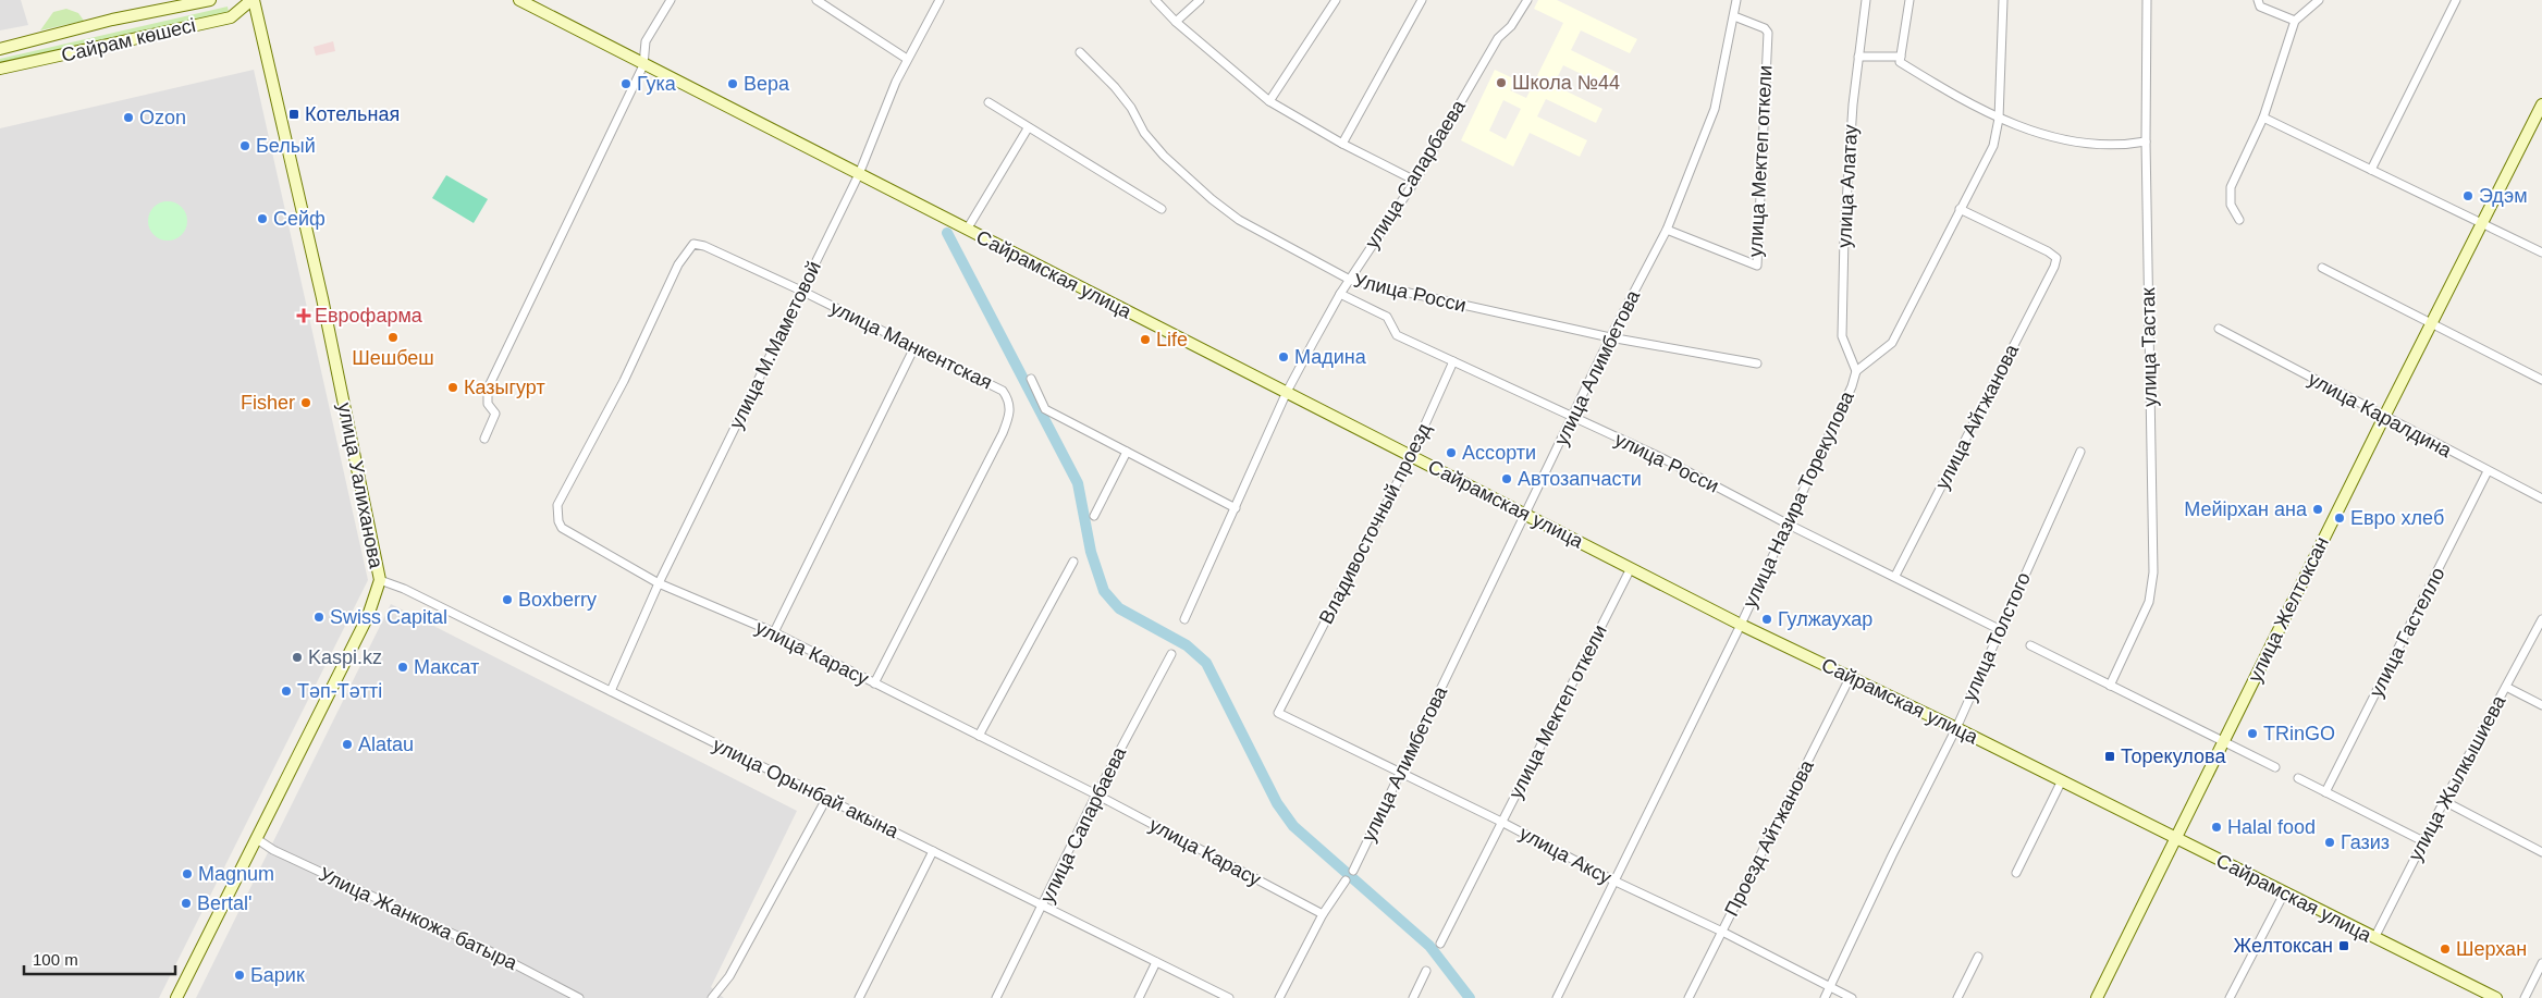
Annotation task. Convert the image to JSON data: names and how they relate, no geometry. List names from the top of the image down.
{
  "streets": {
    "main road": [
      "Сайрам көшесі",
      "Сайрамская улица",
      "улица Уалиханова",
      "улица Желтоксан"
    ],
    "street": [
      "улица Мектеп откели",
      "улица Сапарбаева",
      "улица Алатау",
      "Улица Росси",
      "улица М.Маметовой",
      "улица Манкентская",
      "улица Тастак",
      "улица Алимбетова",
      "улица Каралдина",
      "улица Айтжанова",
      "улица Росси",
      "улица Назира Торекулова",
      "Владивосточный проезд",
      "улица Гастелло",
      "улица Толстого",
      "улица Карасу",
      "улица Жылкышиева",
      "улица Орынбай акына",
      "Проезд Айтжанова",
      "улица Аксу",
      "Улица Жанкожа батыра"
    ]
  },
  "crossings": [
    ["Сайрам көшесі", "улица Уалиханова"],
    ["улица Мектеп откели", "Сайрамская улица"],
    ["улица Мектеп откели", "улица Алимбетова"],
    ["улица Мектеп откели", "улица Аксу"],
    ["улица Сапарбаева", "Сайрамская улица"],
    ["улица Сапарбаева", "Улица Росси"],
    ["улица Сапарбаева", "улица Росси"],
    ["улица Сапарбаева", "улица Карасу"],
    ["улица Сапарбаева", "улица Орынбай акына"],
    ["улица Алатау", "улица Назира Торекулова"],
    ["Сайрамская улица", "улица М.Маметовой"],
    ["Сайрамская улица", "улица Алимбетова"],
    ["Сайрамская улица", "улица Назира Торекулова"],
    ["Сайрамская улица", "Владивосточный проезд"],
    ["Сайрамская улица", "улица Желтоксан"],
    ["Сайрамская улица", "улица Толстого"],
    ["Сайрамская улица", "улица Жылкышиева"],
    ["Сайрамская улица", "Проезд Айтжанова"],
    ["Улица Росси", "улица Алимбетова"],
    ["улица М.Маметовой", "улица Манкентская"],
    ["улица М.Маметовой", "улица Карасу"],
    ["улица М.Маметовой", "улица Орынбай акына"],
    ["улица Манкентская", "улица Карасу"],
    ["улица Алимбетова", "улица Росси"],
    ["улица Алимбетова", "улица Аксу"],
    ["улица Каралдина", "улица Желтоксан"],
    ["улица Каралдина", "улица Гастелло"],
    ["улица Айтжанова", "улица Росси"],
    ["улица Айтжанова", "улица Назира Торекулова"],
    ["улица Росси", "улица Назира Торекулова"],
    ["улица Росси", "Владивосточный проезд"],
    ["улица Росси", "улица Толстого"],
    ["улица Уалиханова", "улица Орынбай акына"],
    ["улица Уалиханова", "Улица Жанкожа батыра"],
    ["улица Назира Торекулова", "улица Аксу"],
    ["Владивосточный проезд", "улица Аксу"],
    ["улица Толстого", "улица Аксу"],
    ["Проезд Айтжанова", "улица Аксу"]
  ],
  "places": {
    "other": [
      "Школа №44",
      "Гука",
      "Вера",
      "Ozon",
      "Белый",
      "Эдэм",
      "Сейф",
      "Шешбеш",
      "Life",
      "Мадина",
      "Казыгурт",
      "Fisher",
      "Ассорти",
      "Автозапчасти",
      "Мейірхан ана",
      "Евро хлеб",
      "Boxberry",
      "Swiss Capital",
      "Гулжаухар",
      "Kaspi.kz",
      "Максат",
      "Тәп-Тәтті",
      "TRinGO",
      "Alatau",
      "Halal food",
      "Газиз",
      "Magnum",
      "Bertal'",
      "Шерхан",
      "Барик"
    ],
    "transit": ["Котельная", "Торекулова", "Желтоксан"],
    "health": ["Еврофарма"]
  },
  "scale_bar": "100 m"
}
